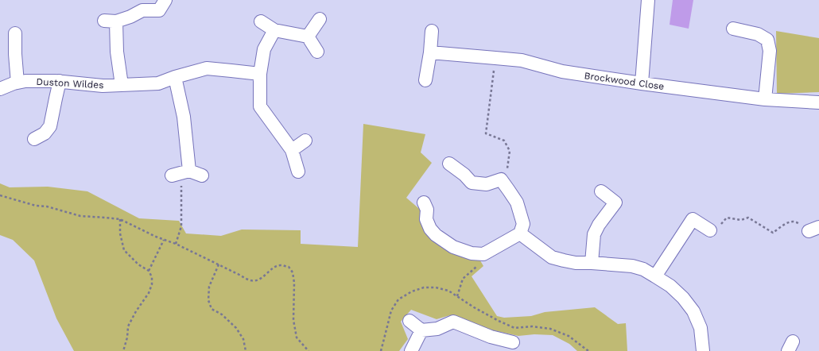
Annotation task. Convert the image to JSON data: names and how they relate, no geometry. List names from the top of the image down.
{
  "streets": {
    "street": ["Brockwood Close", "Duston Wildes"]
  }
}
